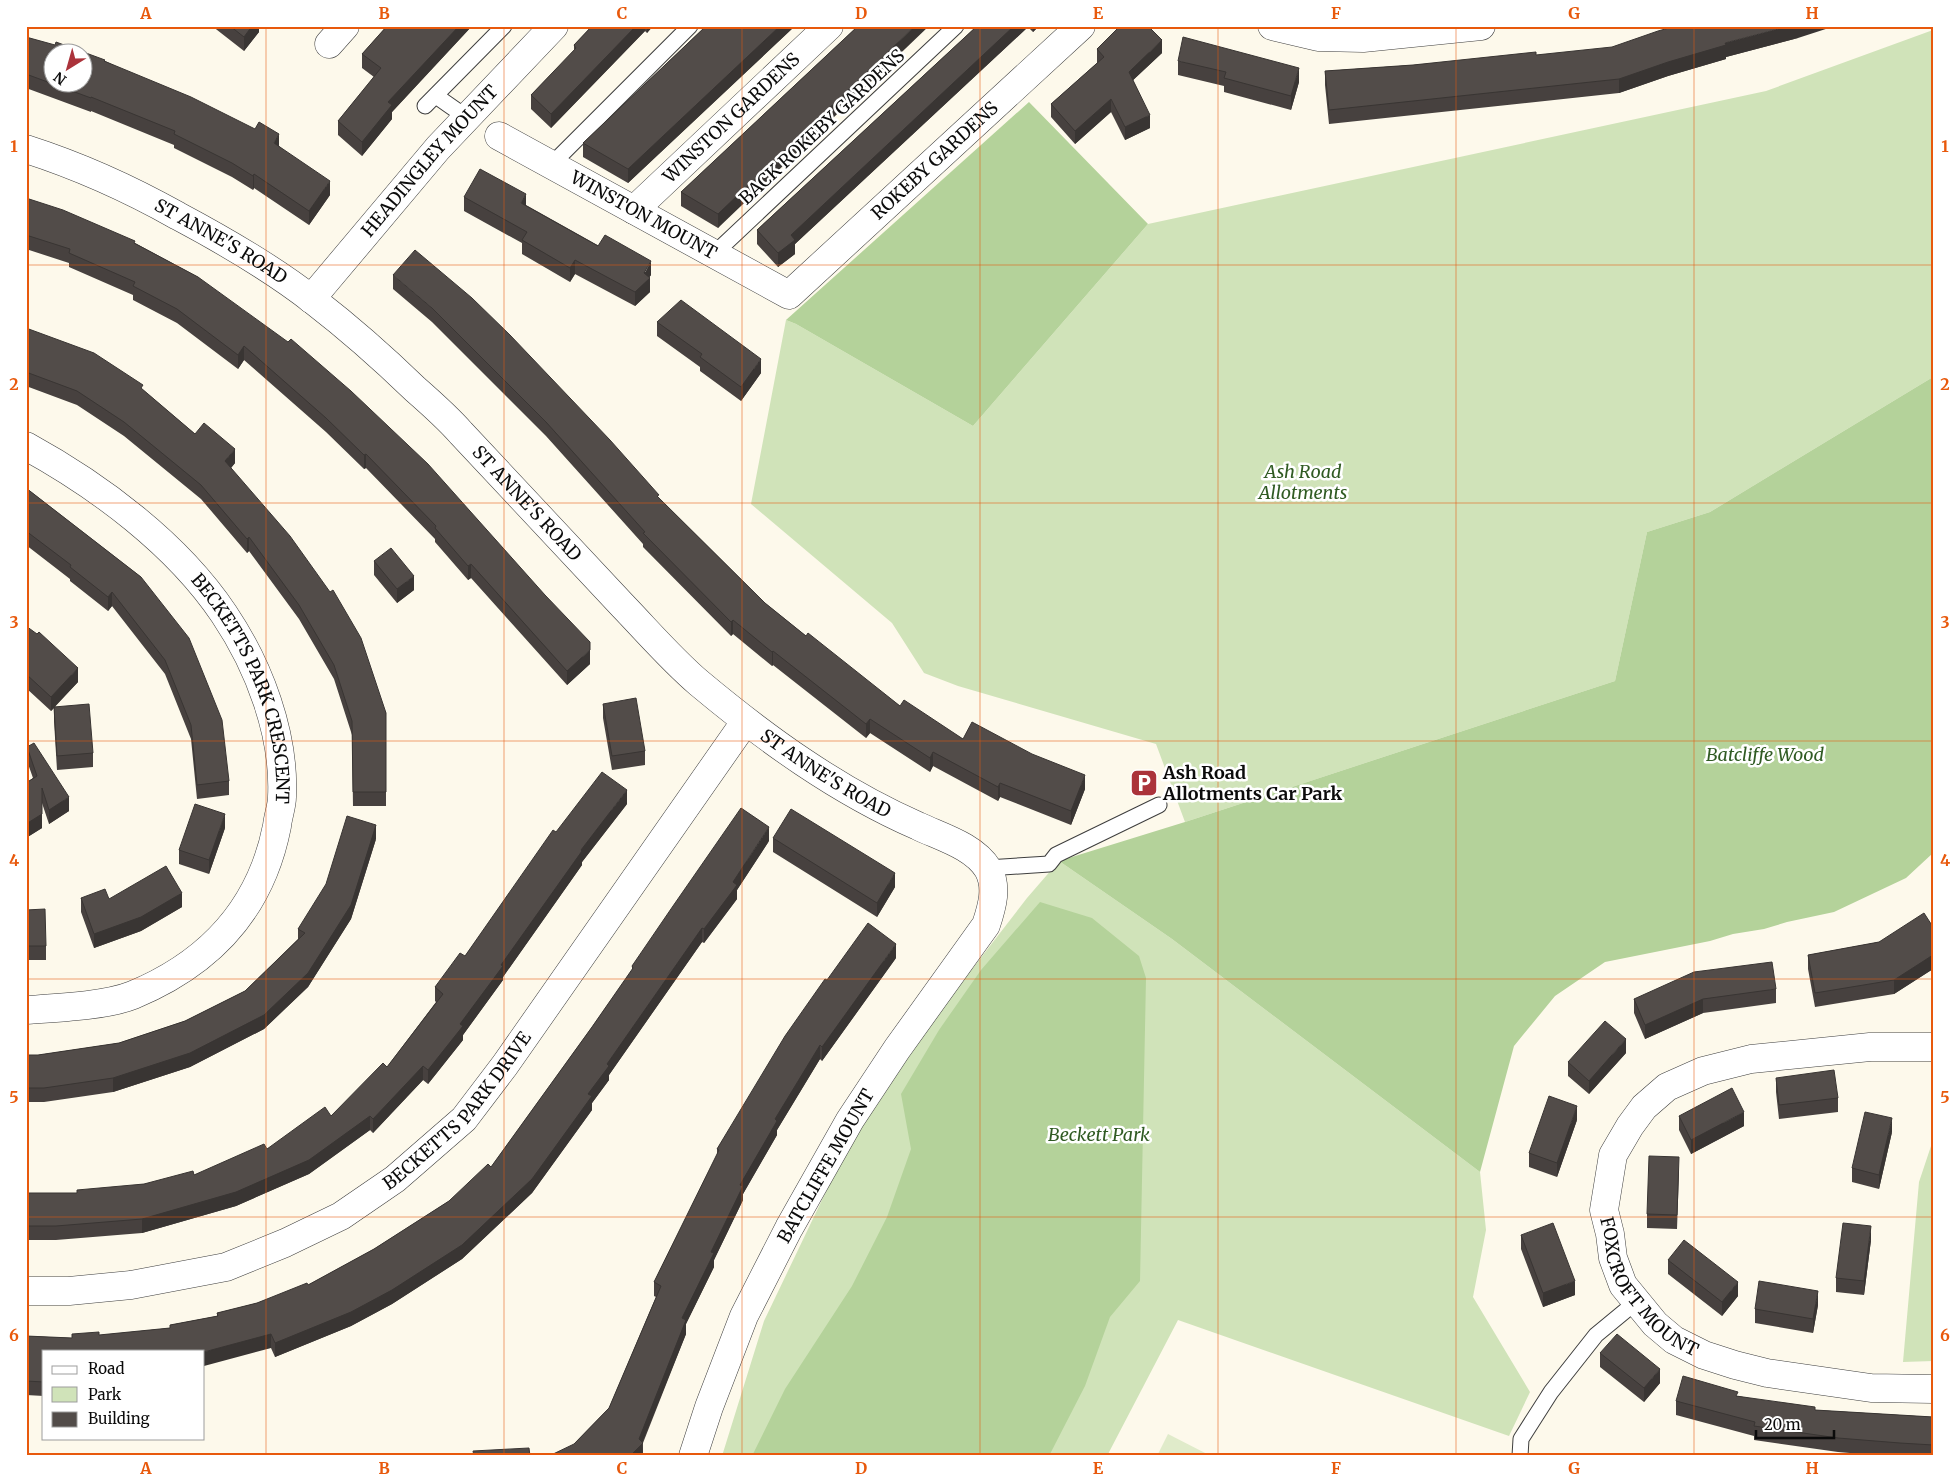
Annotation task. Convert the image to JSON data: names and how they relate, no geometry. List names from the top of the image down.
{
  "streets": {
    "street": [
      "WINSTON GARDENS",
      "HEADINGLEY MOUNT",
      "ROKEBY GARDENS",
      "WINSTON MOUNT",
      "ST ANNE'S ROAD",
      "BECKETTS PARK CRESCENT",
      "BECKETTS PARK DRIVE",
      "BATCLIFFE MOUNT",
      "FOXCROFT MOUNT"
    ],
    "lane": ["BACK ROKEBY GARDENS"]
  },
  "crossings": [
    ["WINSTON GARDENS", "WINSTON MOUNT"],
    ["BACK ROKEBY GARDENS", "WINSTON MOUNT"],
    ["HEADINGLEY MOUNT", "ST ANNE'S ROAD"],
    ["ROKEBY GARDENS", "WINSTON MOUNT"],
    ["ST ANNE'S ROAD", "BECKETTS PARK DRIVE"],
    ["ST ANNE'S ROAD", "BATCLIFFE MOUNT"]
  ],
  "parks": ["Ash Road Allotments", "Batcliffe Wood", "Beckett Park"],
  "places": {
    "parking": ["Ash Road Allotments Car Park"]
  },
  "legend": ["Road", "Park", "Building"],
  "scale_bar": "20 m",
  "north": "bottom left",
  "grid": {
    "columns": [
      "A",
      "B",
      "C",
      "D",
      "E",
      "F",
      "G",
      "H"
    ],
    "rows": [
      "1",
      "2",
      "3",
      "4",
      "5",
      "6"
    ]
  }
}
